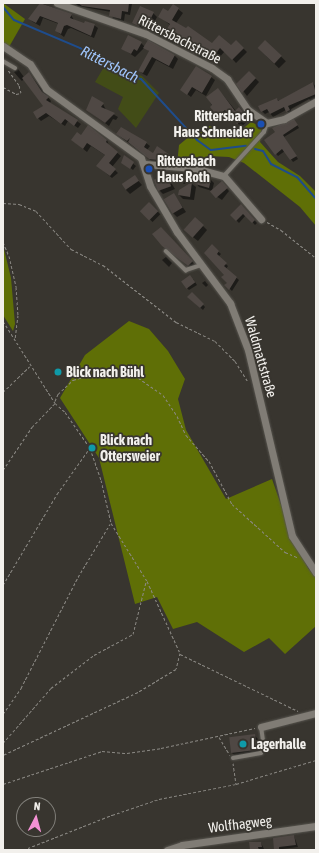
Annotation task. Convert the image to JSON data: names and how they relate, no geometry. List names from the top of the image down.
{
  "streets": {
    "street": ["Rittersbachstraße", "Waldmattstraße", "Wolfhagweg"]
  },
  "water": ["Rittersbach"],
  "places": [
    "Rittersbach Haus Schneider",
    "Rittersbach Haus Roth",
    "Blick nach Bühl",
    "Blick nach Ottersweier",
    "Lagerhalle"
  ],
  "north": "top"
}
